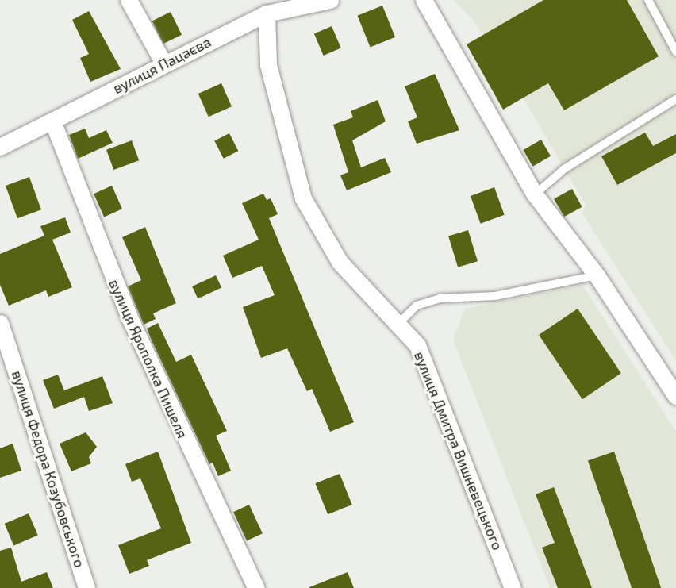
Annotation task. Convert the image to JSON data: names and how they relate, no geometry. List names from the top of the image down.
{
  "streets": {
    "street": [
      "вулиця Пацаєва",
      "вулиця Ярополка Пишеля",
      "вулиця Дмитра Вишневецького",
      "вулиця Федора Козубовського"
    ]
  },
  "crossings": [
    ["вулиця Пацаєва", "вулиця Ярополка Пишеля"],
    ["вулиця Пацаєва", "вулиця Дмитра Вишневецького"]
  ]
}
